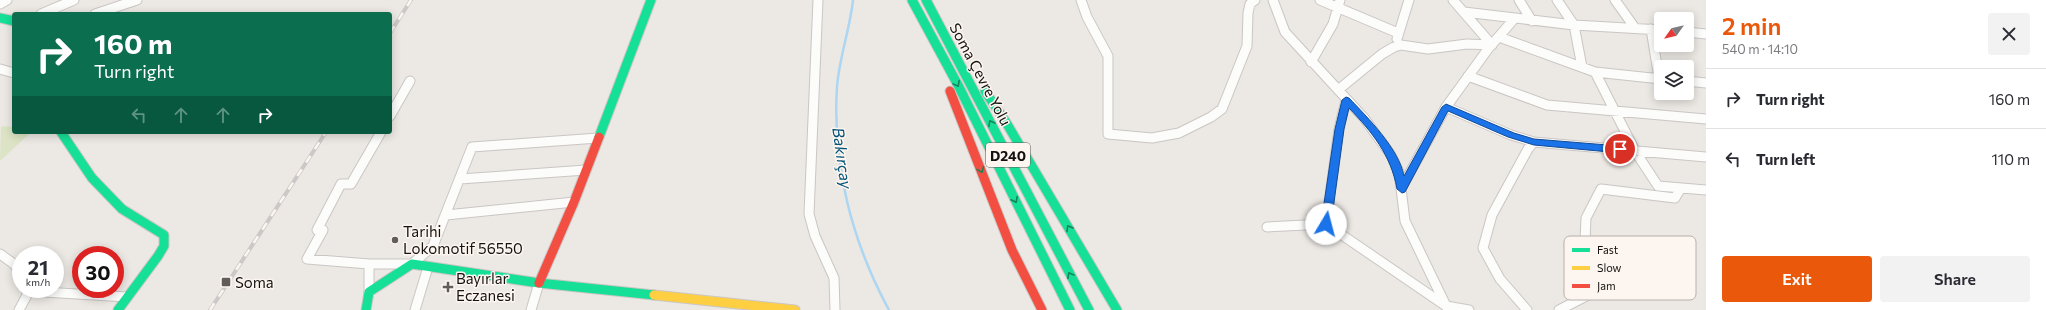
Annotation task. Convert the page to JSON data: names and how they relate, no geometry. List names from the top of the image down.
{
  "streets": {
    "main road": ["Soma Çevre Yolu", "D240"]
  },
  "water": ["Bakırçay"],
  "places": {
    "other": ["Tarihi Lokomotif 56550"],
    "transit": ["Soma"],
    "health": ["Bayırlar Eczanesi"]
  },
  "legend": ["Fast", "Slow", "Jam"],
  "north": "bottom left",
  "page": {
    "heading": ["2 min", "540 m · 14:10"],
    "turn": ["160 m", "Turn right"],
    "list": [
      {
        "name": "Turn right",
        "value": "160 m"
      },
      {
        "name": "Turn left",
        "value": "110 m"
      }
    ],
    "speed": "21 km/h",
    "limit": "30",
    "buttons": ["Exit", "Share"]
  }
}
